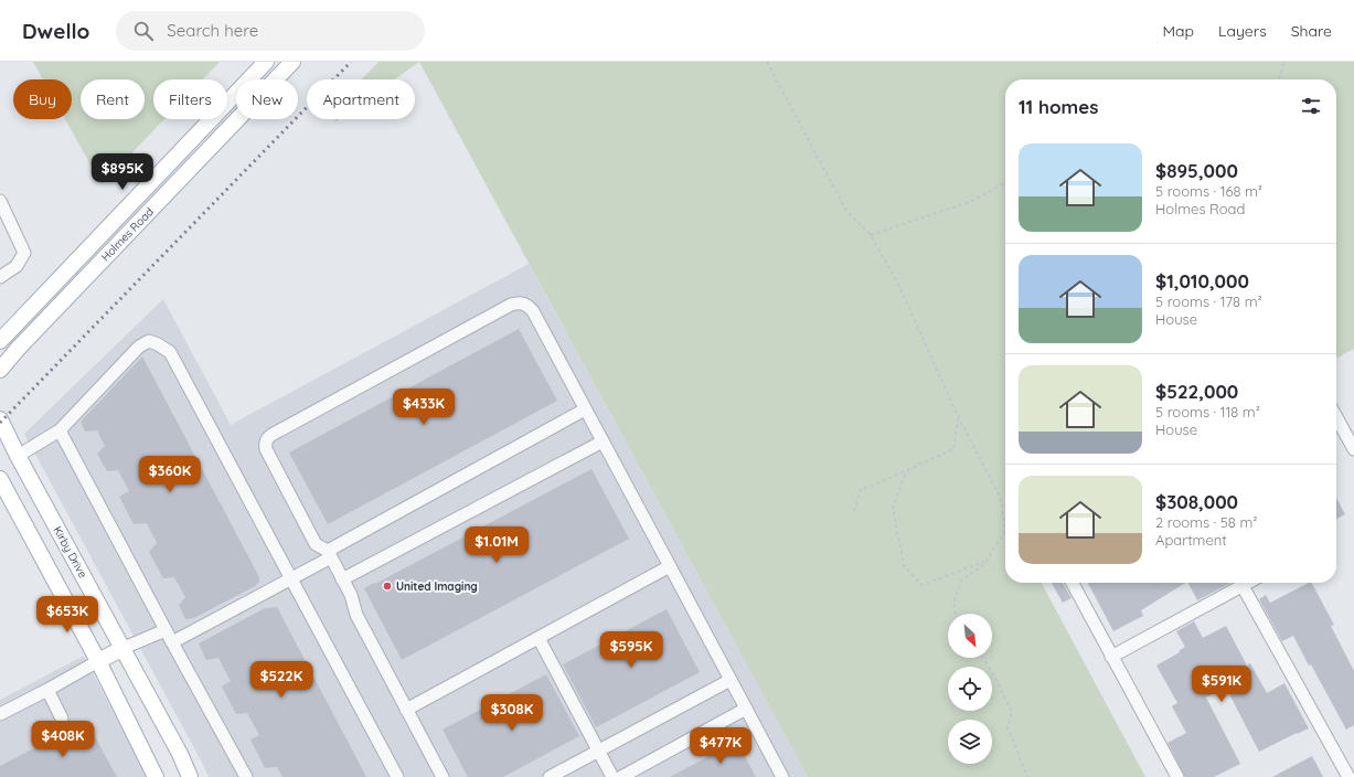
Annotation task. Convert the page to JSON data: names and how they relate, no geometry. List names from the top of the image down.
{
  "streets": {
    "main road": ["Holmes Road", "Kirby Drive"]
  },
  "places": ["United Imaging"],
  "north": "bottom right",
  "page": {
    "header": "Dwello",
    "search": "Search here",
    "nav": ["Map", "Layers", "Share"],
    "chip": [
      "Buy",
      "Rent",
      "Filters",
      "New",
      "Apartment"
    ],
    "heading": "11 homes",
    "list": [
      {
        "name": "$895,000",
        "note": "5 rooms · 168 m² · Holmes Road"
      },
      {
        "name": "$1,010,000",
        "note": "5 rooms · 178 m² · House"
      },
      {
        "name": "$522,000",
        "note": "5 rooms · 118 m² · House"
      },
      {
        "name": "$308,000",
        "note": "2 rooms · 58 m² · Apartment"
      }
    ],
    "price": [
      "$895K",
      "$433K",
      "$360K",
      "$1.01M",
      "$653K",
      "$595K",
      "$522K",
      "$591K",
      "$308K",
      "$408K",
      "$477K"
    ]
  }
}
